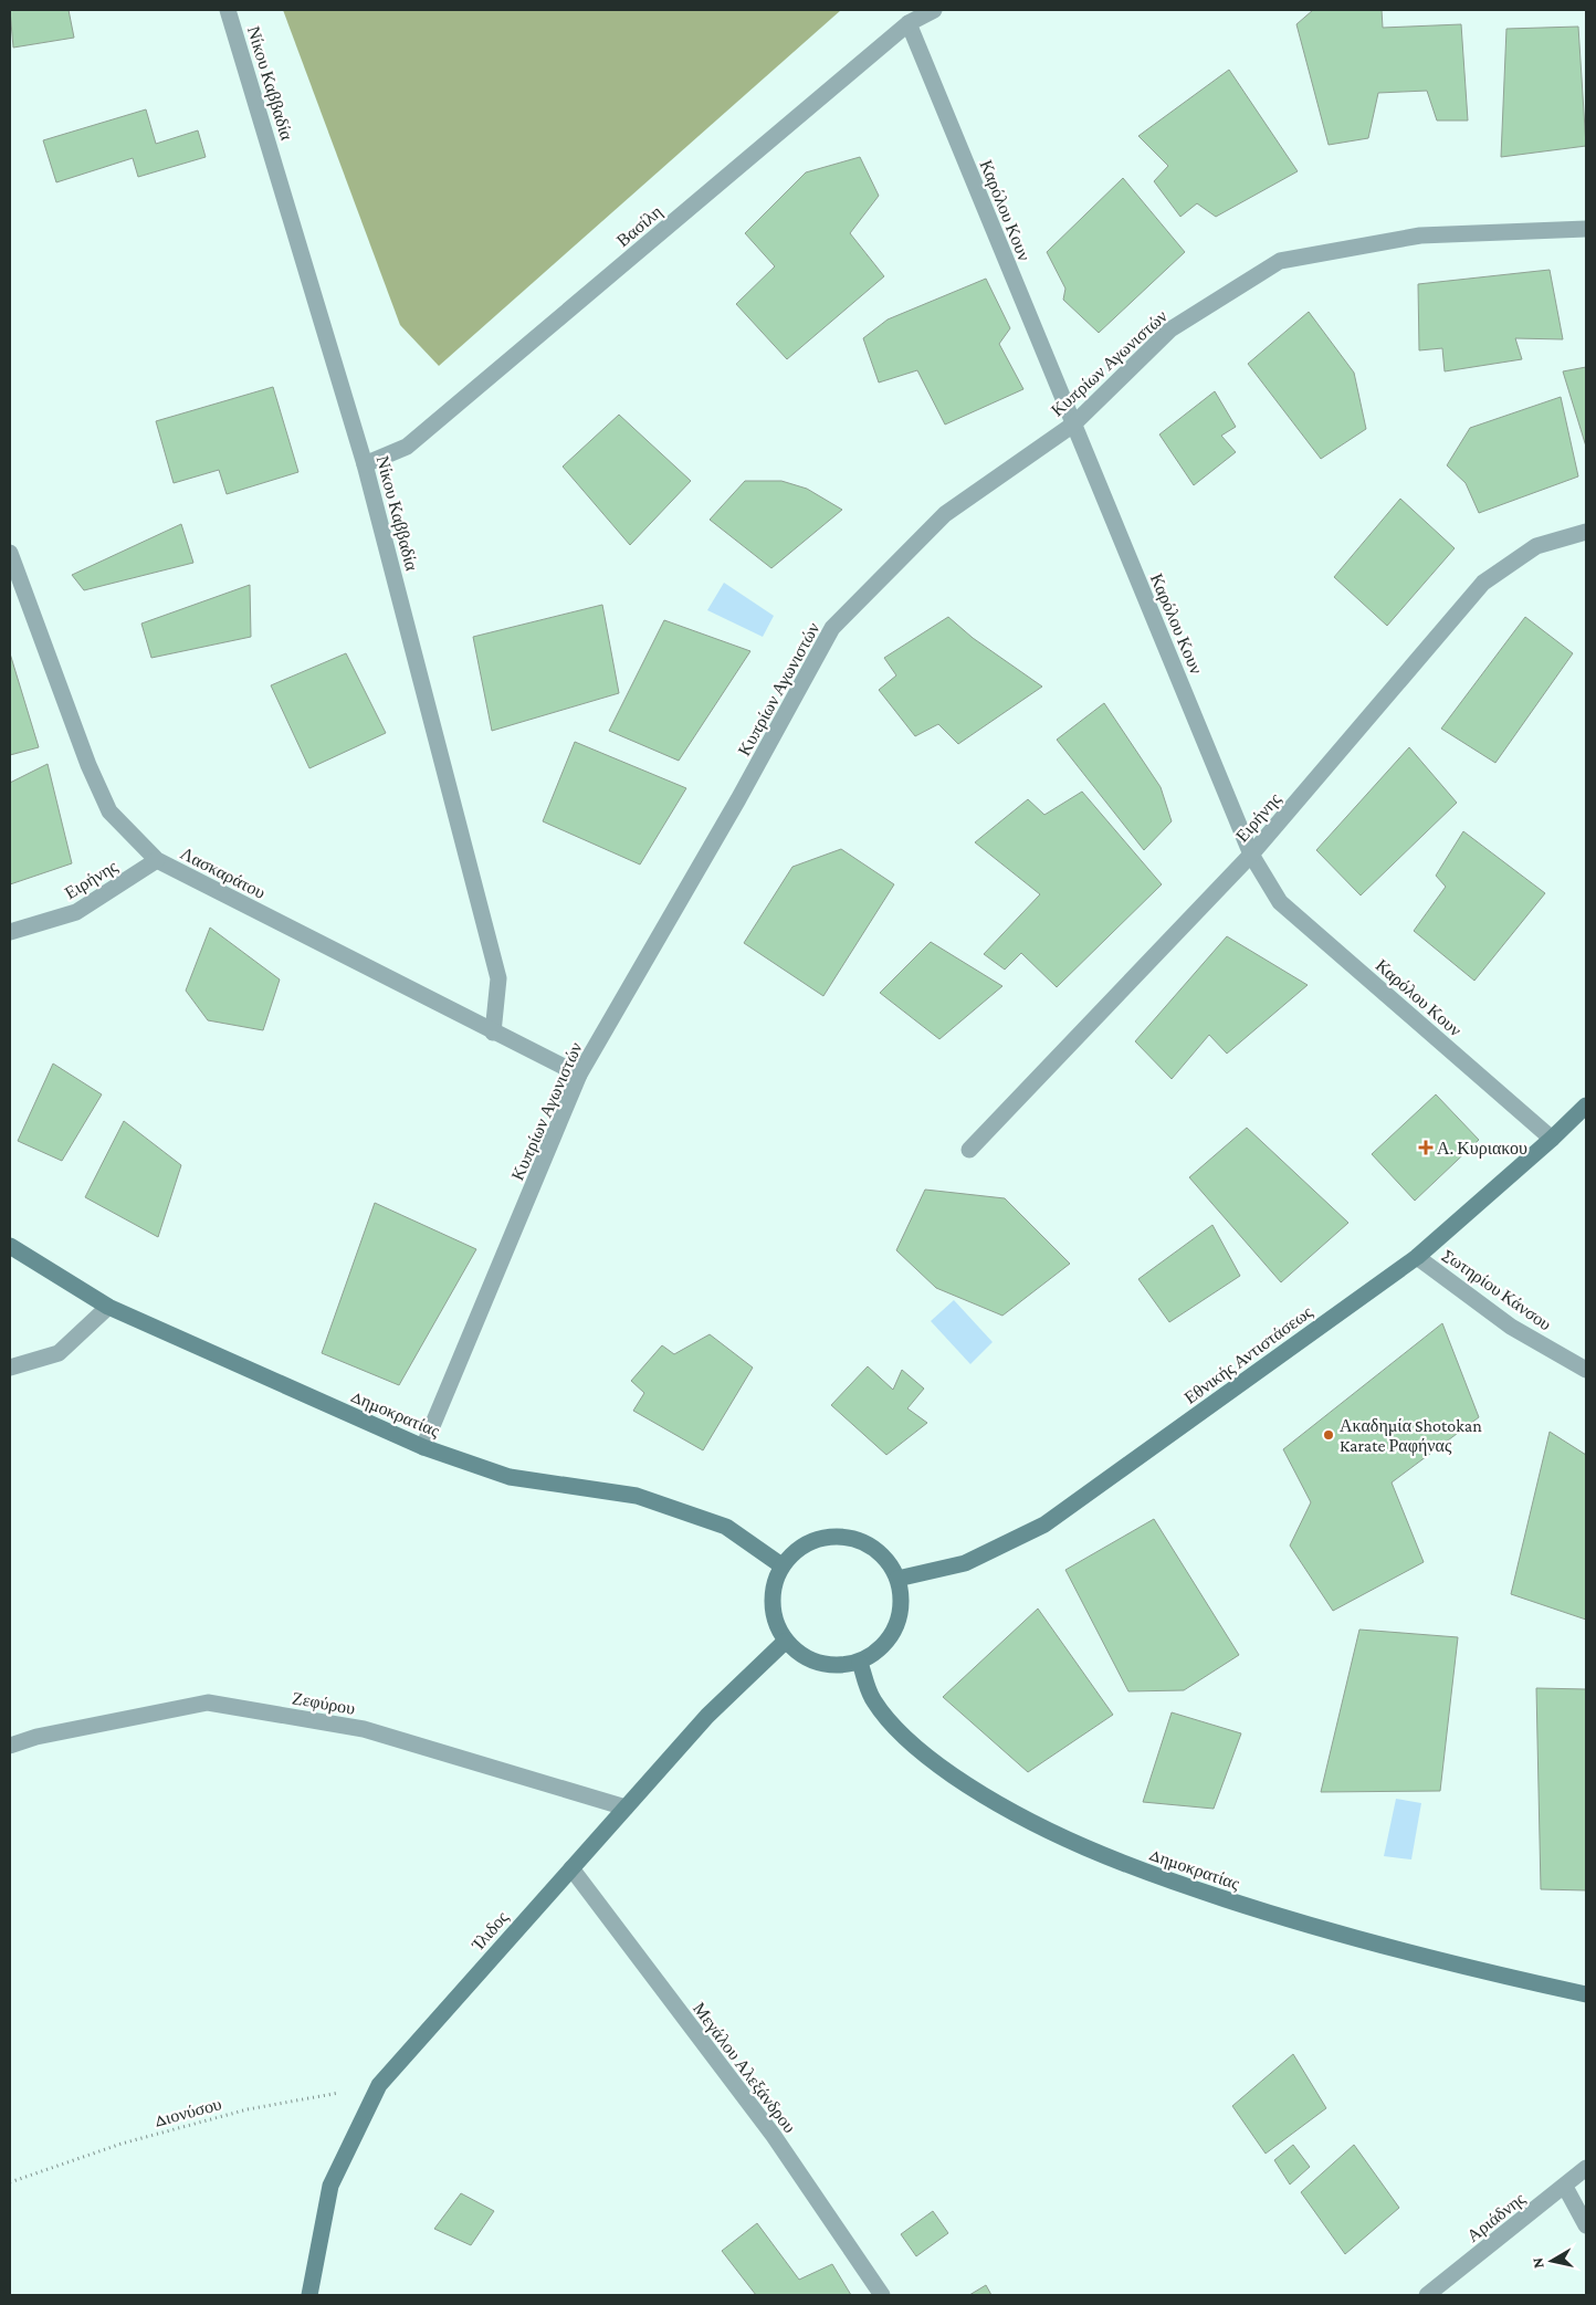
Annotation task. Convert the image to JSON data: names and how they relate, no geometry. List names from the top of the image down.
{
  "streets": {
    "street": [
      "Νίκου Καββαδία",
      "Καρόλου Κουν",
      "Βασίλη",
      "Κυπρίων Αγωνιστών",
      "Ειρήνης",
      "Λασκαράτου",
      "Σωτηρίου Κάνσου",
      "Εθνικής Αντιστάσεως",
      "Δημοκρατίας",
      "Ζεφύρου",
      "Ίλιδος",
      "Μεγάλου Αλεξάνδρου",
      "Αριάδνης"
    ],
    "path": ["Διονύσου"]
  },
  "crossings": [
    ["Νίκου Καββαδία", "Βασίλη"],
    ["Νίκου Καββαδία", "Λασκαράτου"],
    ["Καρόλου Κουν", "Βασίλη"],
    ["Καρόλου Κουν", "Κυπρίων Αγωνιστών"],
    ["Καρόλου Κουν", "Ειρήνης"],
    ["Καρόλου Κουν", "Εθνικής Αντιστάσεως"],
    ["Κυπρίων Αγωνιστών", "Λασκαράτου"],
    ["Κυπρίων Αγωνιστών", "Δημοκρατίας"],
    ["Ειρήνης", "Λασκαράτου"],
    ["Σωτηρίου Κάνσου", "Εθνικής Αντιστάσεως"],
    ["Εθνικής Αντιστάσεως", "Δημοκρατίας"],
    ["Εθνικής Αντιστάσεως", "Ίλιδος"],
    ["Δημοκρατίας", "Ίλιδος"],
    ["Ζεφύρου", "Ίλιδος"],
    ["Ίλιδος", "Μεγάλου Αλεξάνδρου"],
    ["Ίλιδος", "Διονύσου"]
  ],
  "places": {
    "health": ["Α. Κυριακου"],
    "other": ["Ακαδημία Shotokan Karate Ραφήνας"]
  },
  "north": "left"
}
